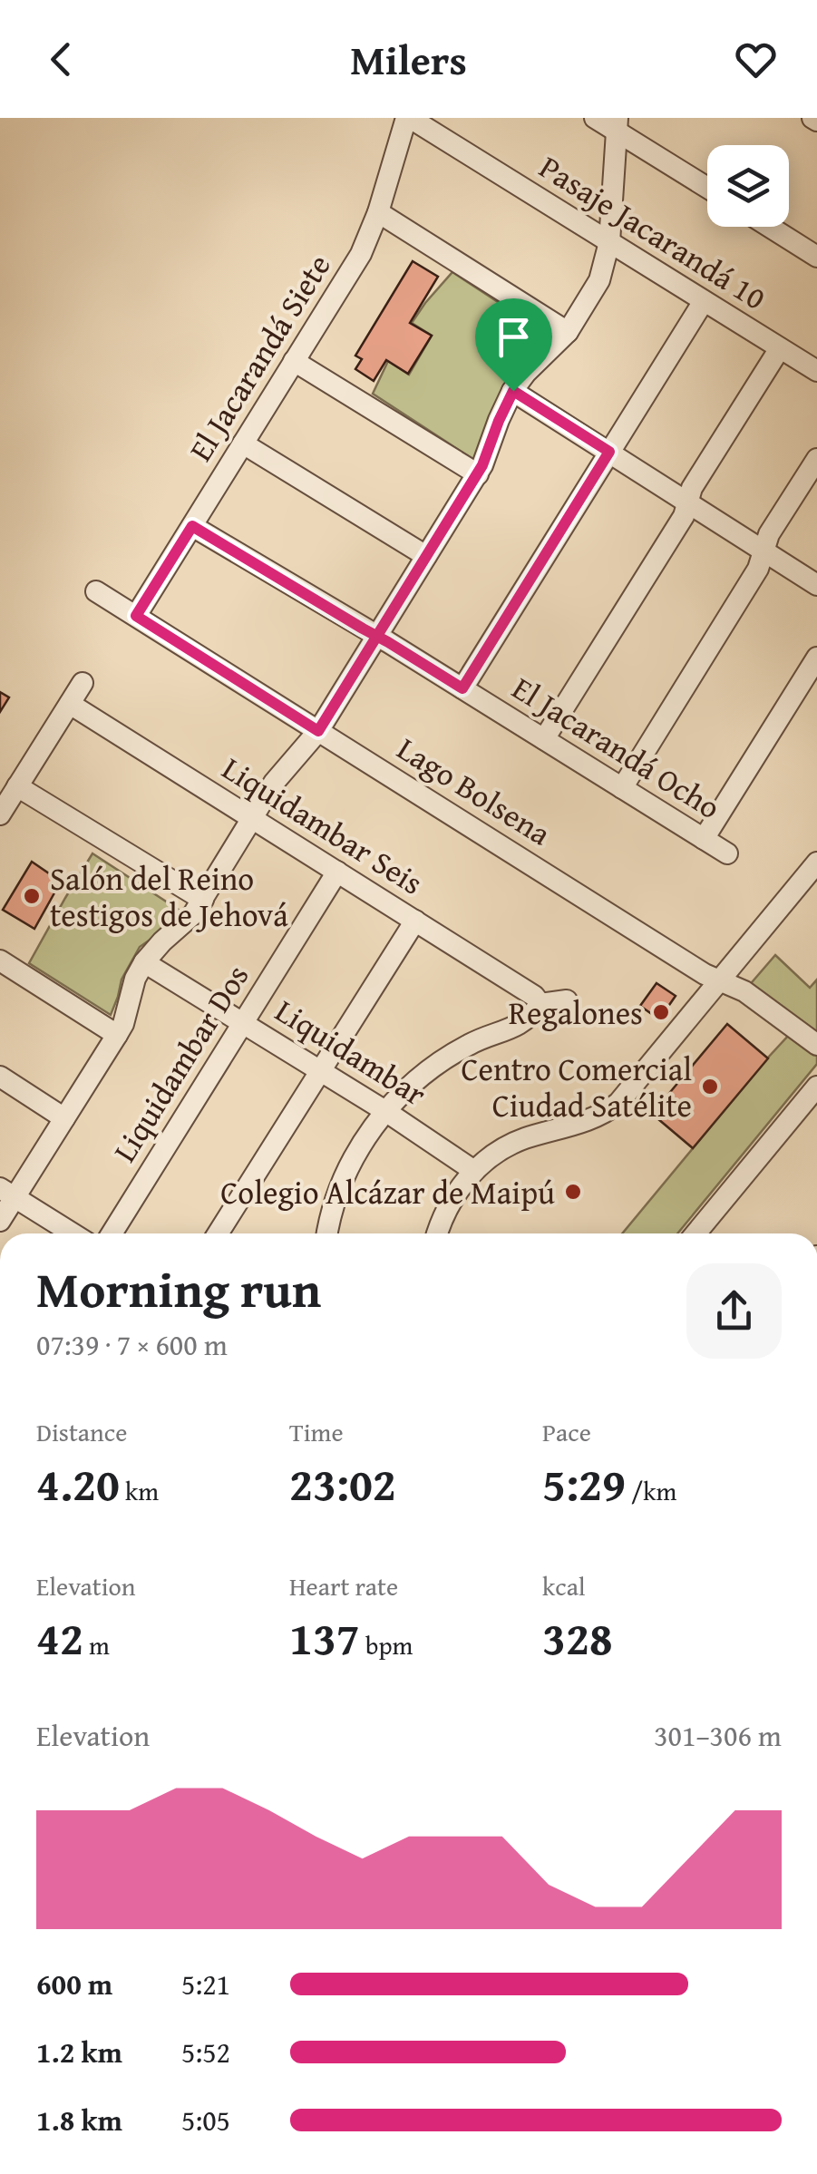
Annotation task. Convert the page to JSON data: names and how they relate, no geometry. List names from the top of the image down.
{
  "streets": {
    "street": [
      "Pasaje Jacarandá 10",
      "El Jacarandá Siete",
      "El Jacarandá Ocho",
      "Lago Bolsena",
      "Liquidambar Seis",
      "Liquidambar",
      "Liquidambar Dos"
    ]
  },
  "crossings": [
    ["Pasaje Jacarandá 10", "El Jacarandá Siete"],
    ["El Jacarandá Siete", "El Jacarandá Ocho"],
    ["El Jacarandá Siete", "Lago Bolsena"],
    ["Liquidambar Seis", "Liquidambar Dos"],
    ["Liquidambar", "Liquidambar Dos"]
  ],
  "places": [
    "Salón del Reino testigos de Jehová",
    "Regalones",
    "Centro Comercial Ciudad Satélite",
    "Colegio Alcázar de Maipú"
  ],
  "page": {
    "header": "Milers",
    "heading": ["Morning run", "07:39 · 7 × 600 m"],
    "stats": [
      ["Distance", "4.20 km"],
      ["Time", "23:02"],
      ["Pace", "5:29 /km"],
      ["Elevation", "42 m"],
      ["Heart rate", "137 bpm"],
      ["kcal", "328"]
    ],
    "chart": ["Elevation", "301–306 m"],
    "list": [
      {
        "name": "600 m",
        "note": "5:21"
      },
      {
        "name": "1.2 km",
        "note": "5:52"
      },
      {
        "name": "1.8 km",
        "note": "5:05"
      }
    ]
  }
}
